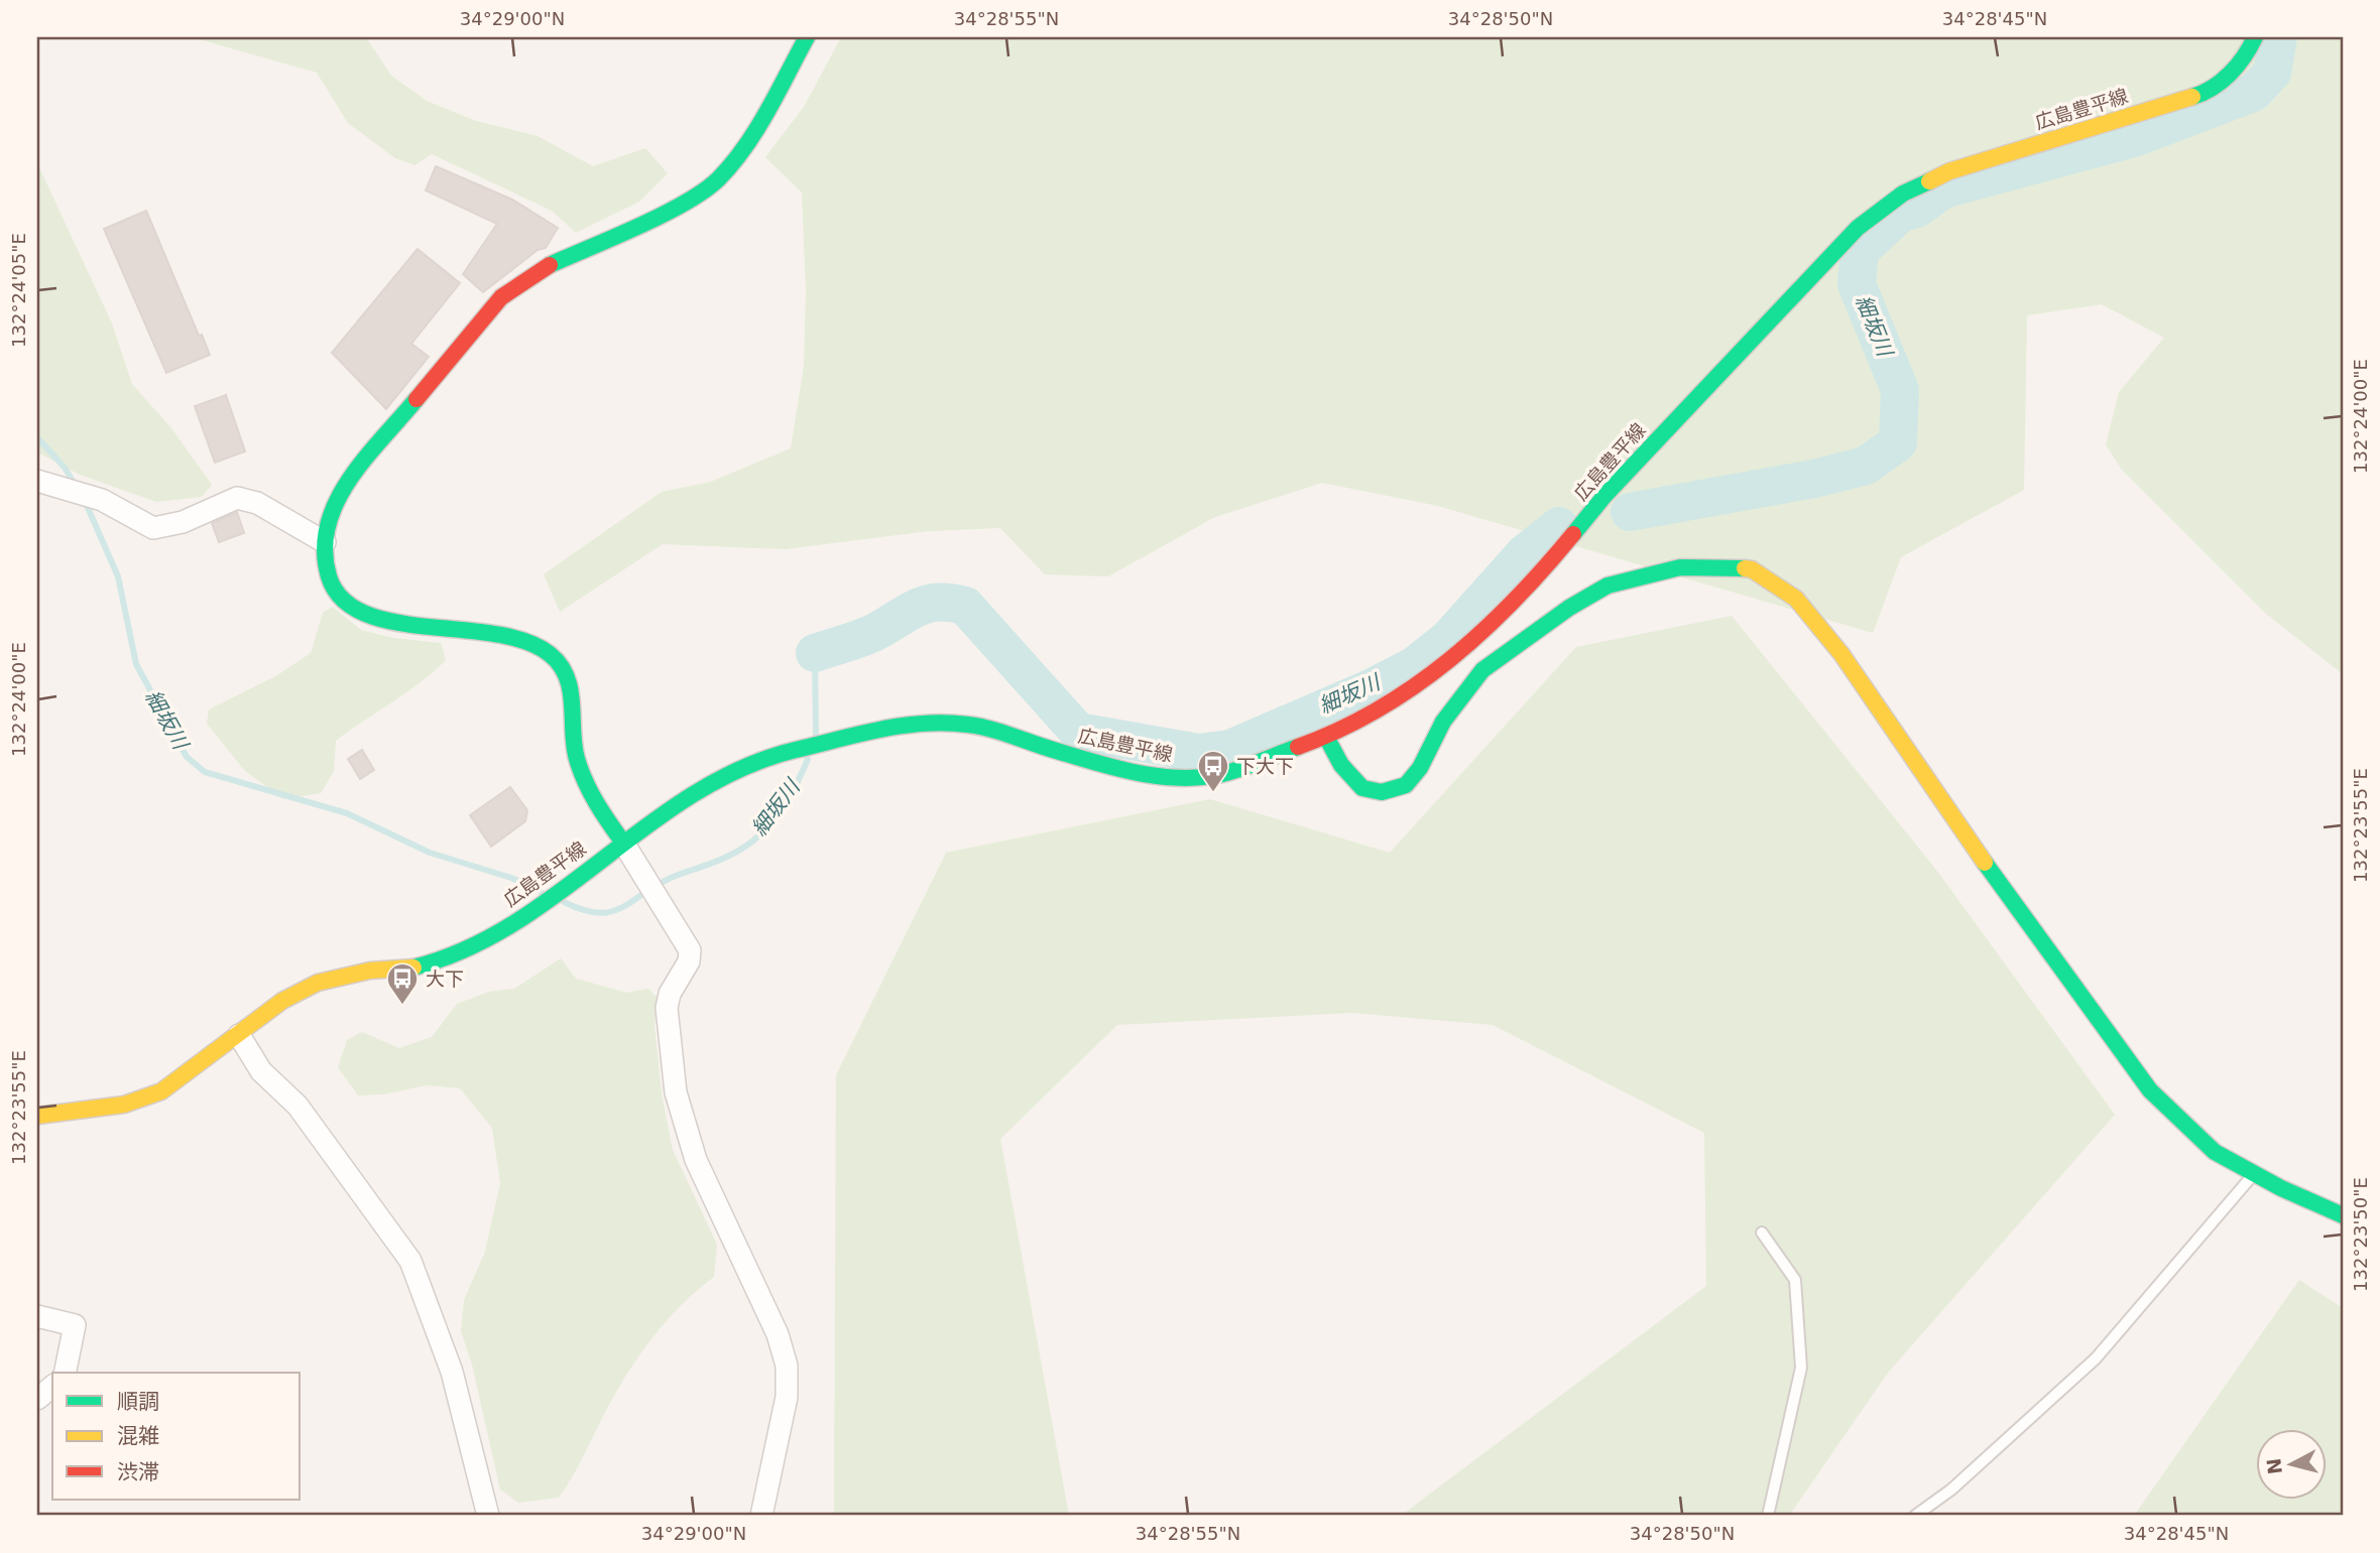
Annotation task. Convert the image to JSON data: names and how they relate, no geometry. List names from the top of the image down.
{
  "streets": {
    "street": ["広島豊平線"]
  },
  "water": ["細坂川"],
  "places": {
    "bus stop": ["下大下", "大下"]
  },
  "legend": ["順調", "混雑", "渋滞"],
  "north": "left",
  "coordinates": [
    "34°29'00\"N",
    "34°28'55\"N",
    "34°28'50\"N",
    "34°28'45\"N",
    "132°24'05\"E",
    "132°24'00\"E",
    "132°23'55\"E",
    "132°23'50\"E"
  ]
}
